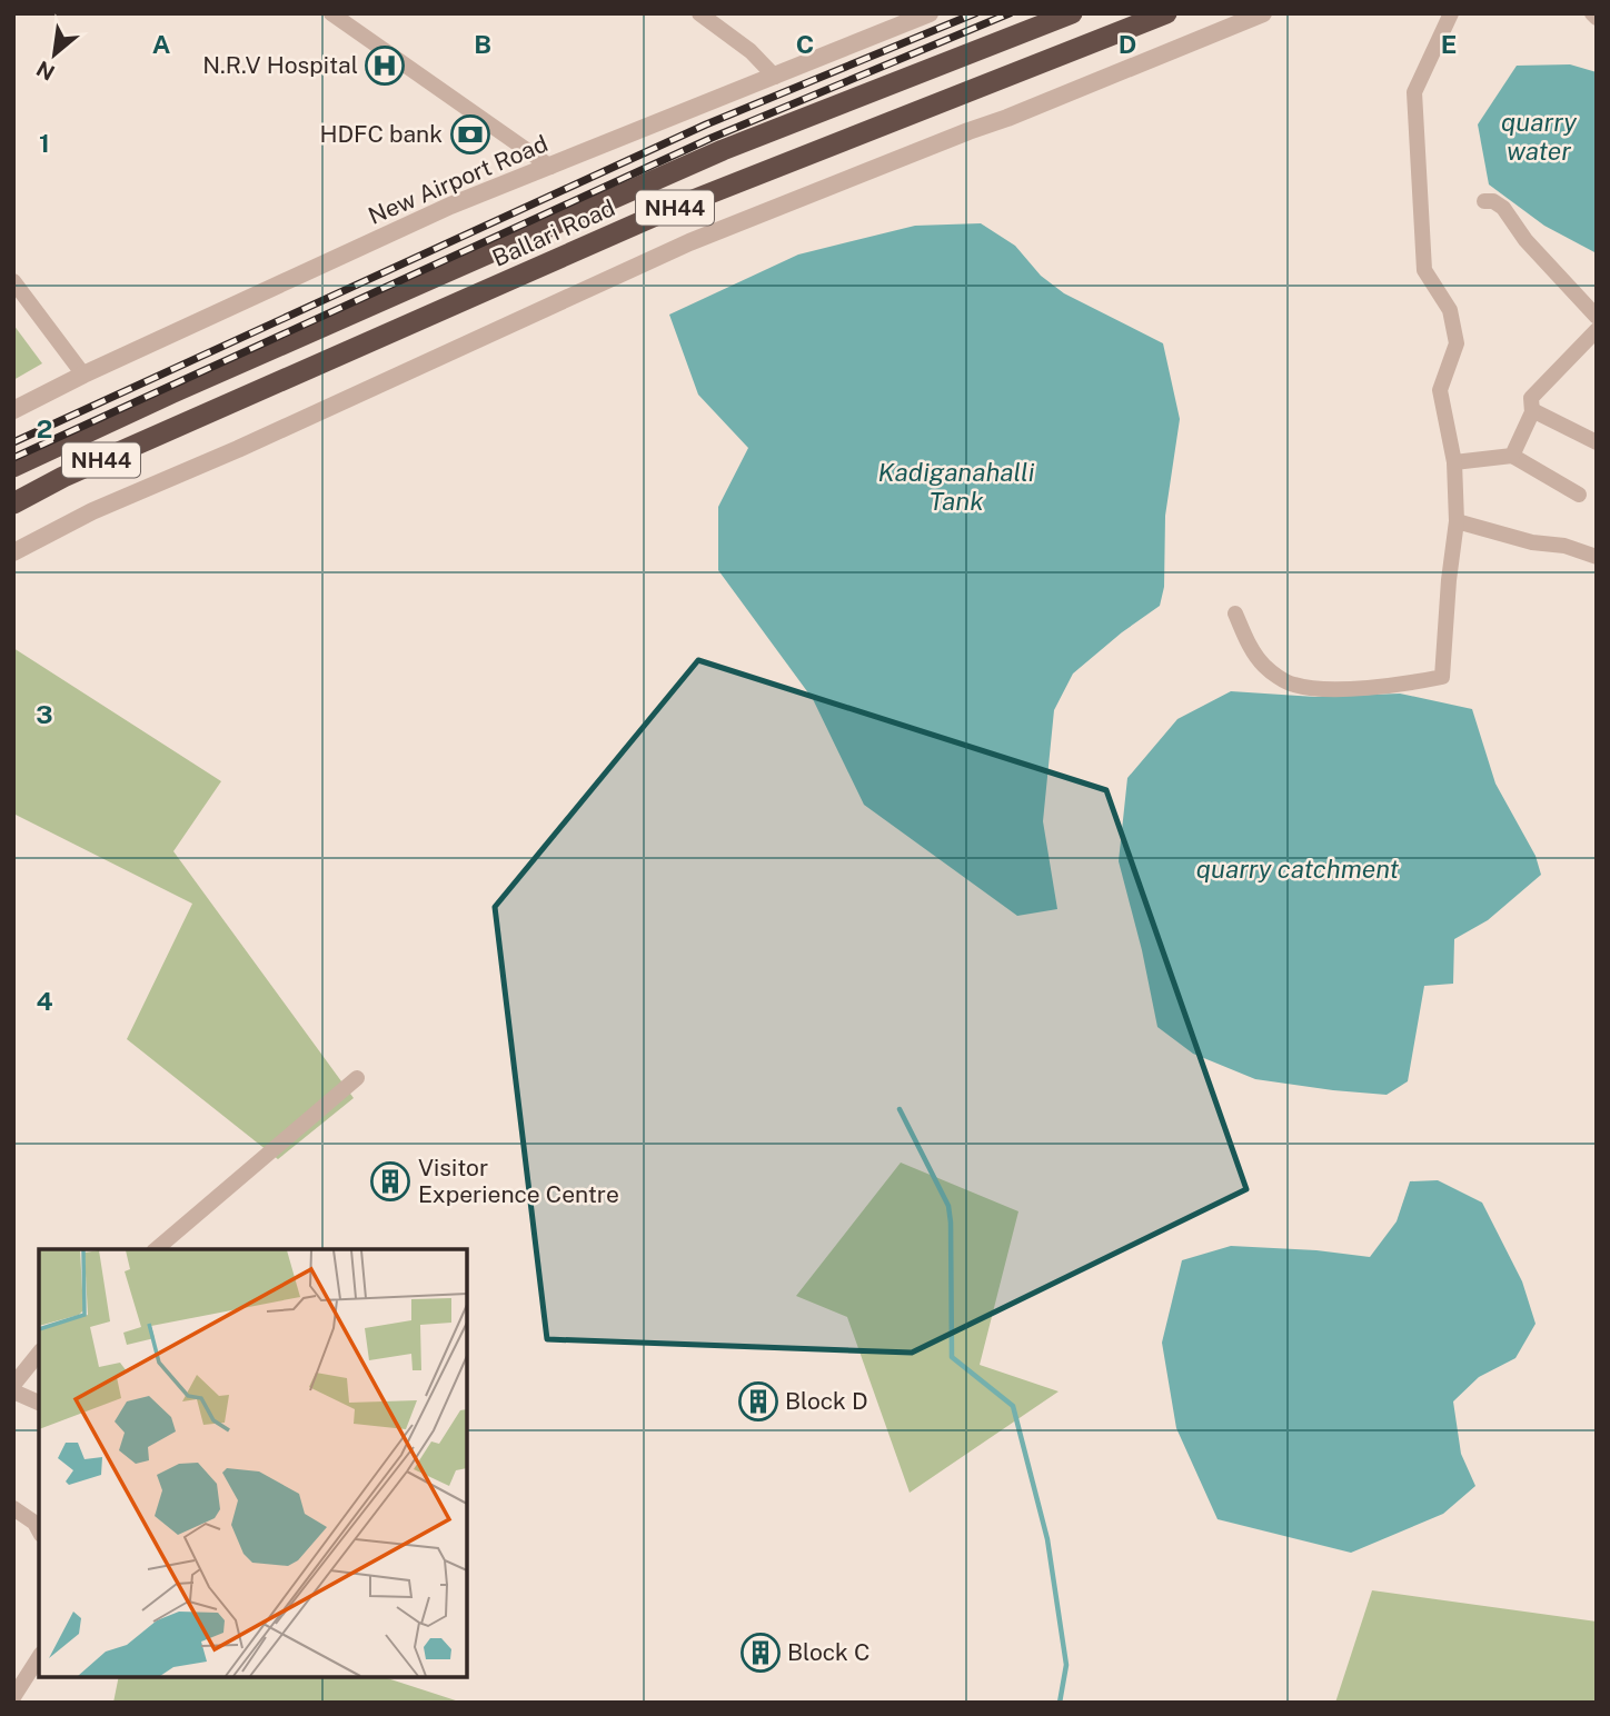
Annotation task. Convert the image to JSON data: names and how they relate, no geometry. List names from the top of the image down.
{
  "streets": {
    "highway": ["NH44", "Ballari Road"],
    "street": ["New Airport Road"]
  },
  "water": ["quarry water", "Kadiganahalli Tank", "quarry catchment"],
  "places": {
    "hospital": ["N.R.V Hospital"],
    "bank": ["HDFC bank"],
    "building": ["Visitor Experience Centre", "Block D", "Block C"]
  },
  "north": "bottom left",
  "grid": {
    "columns": [
      "A",
      "B",
      "C",
      "D",
      "E"
    ],
    "rows": [
      "1",
      "2",
      "3",
      "4"
    ]
  }
}
